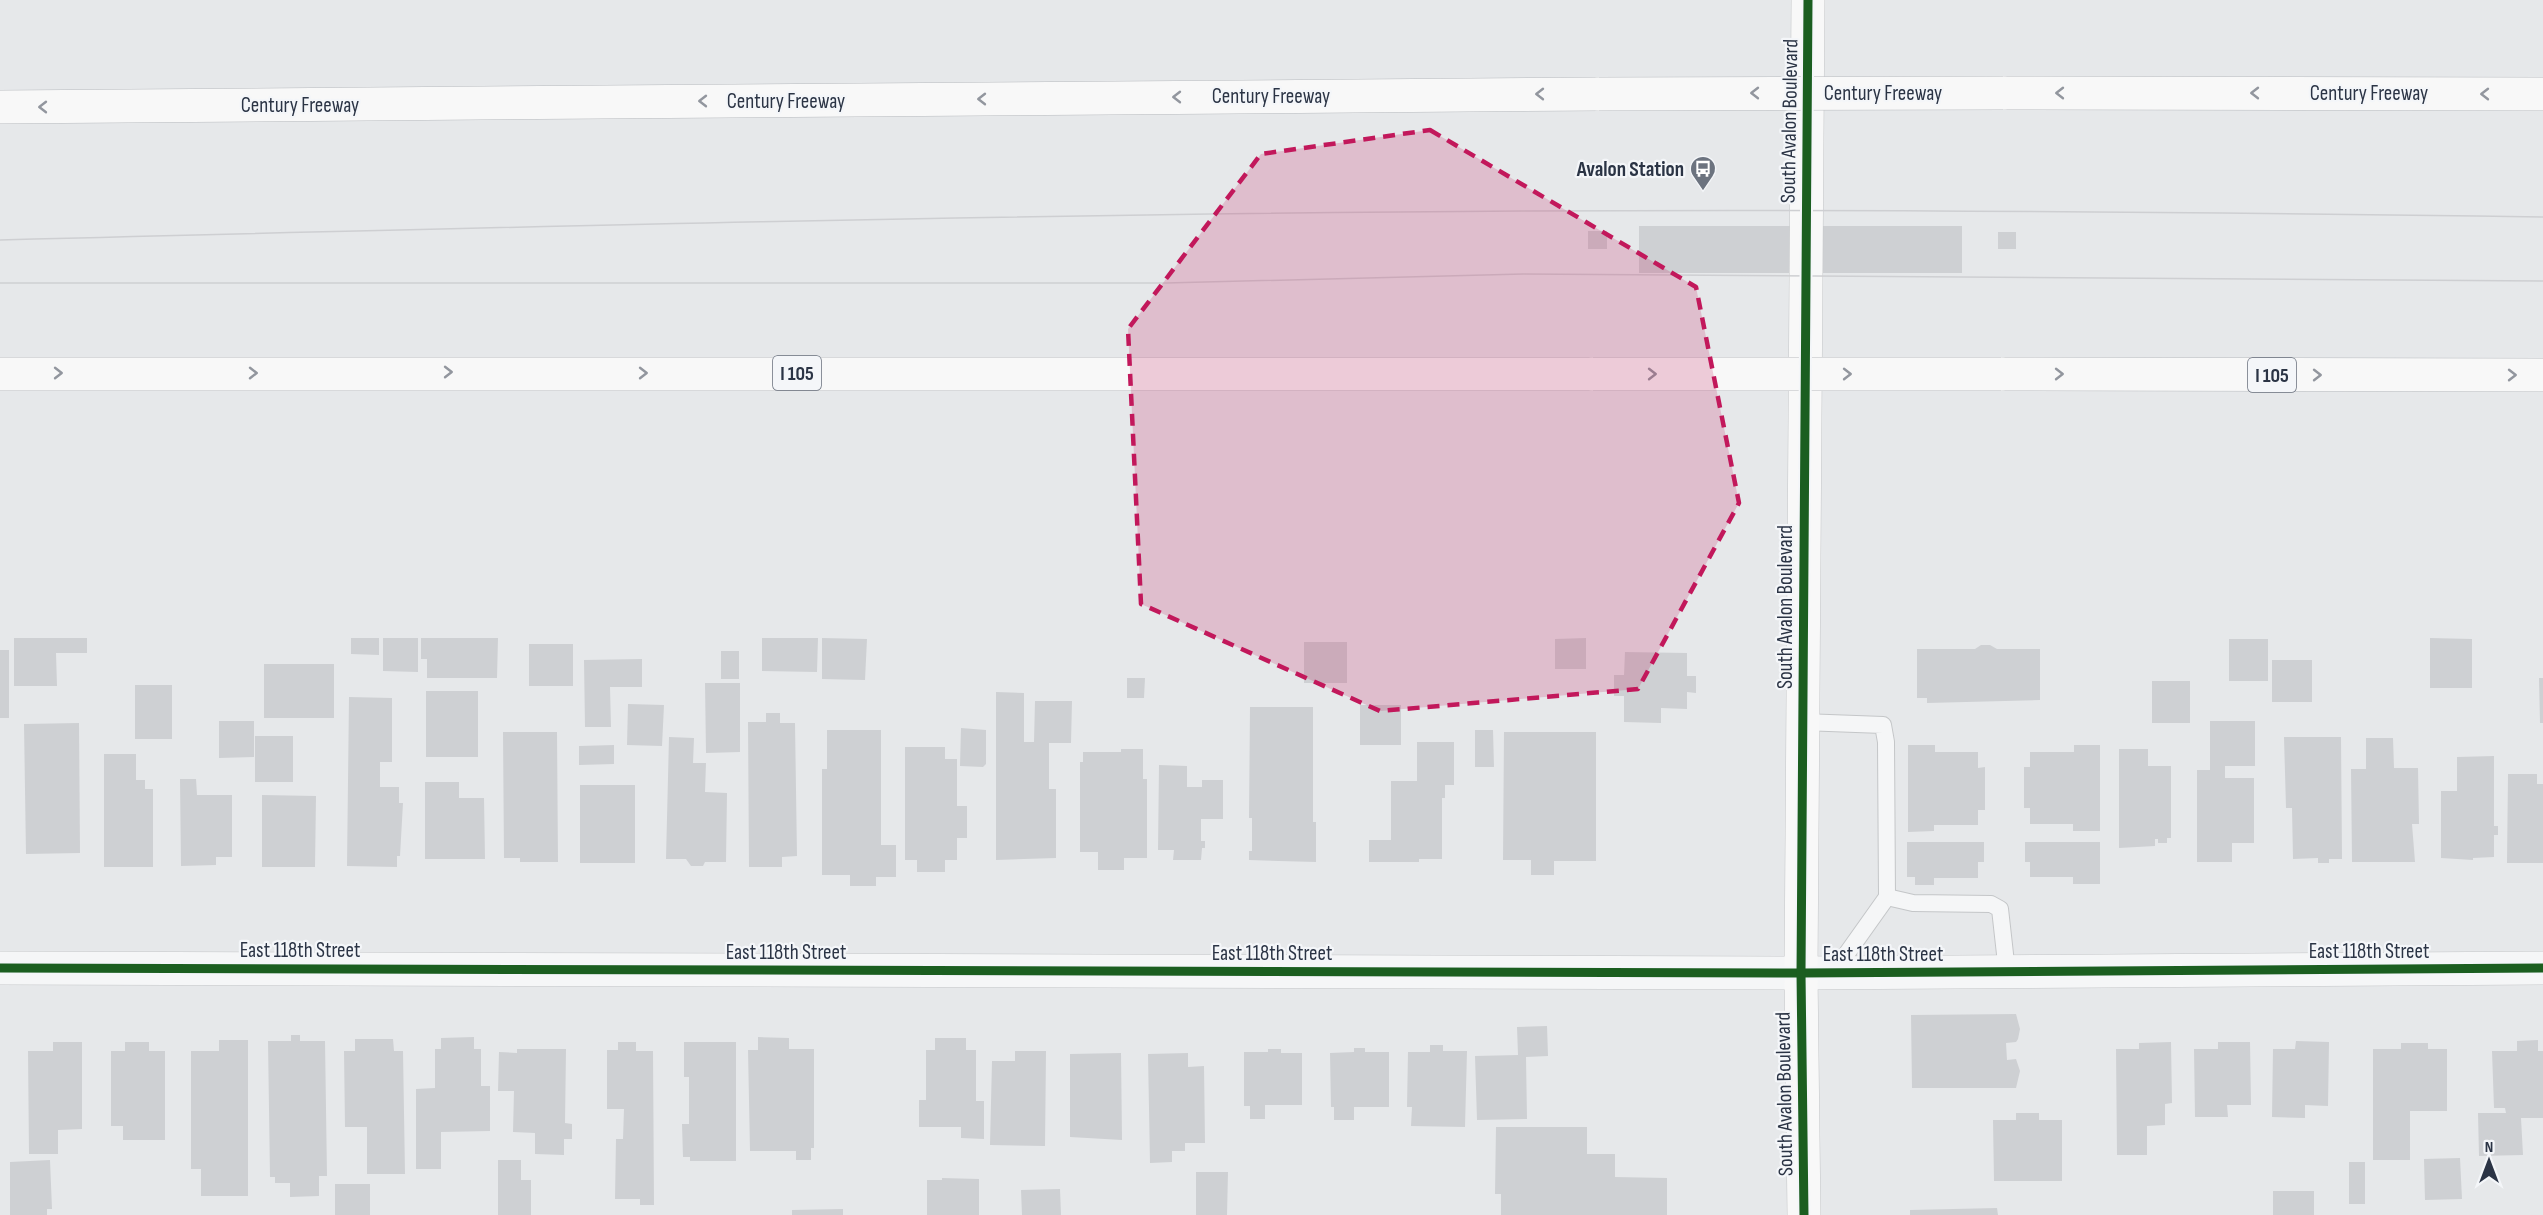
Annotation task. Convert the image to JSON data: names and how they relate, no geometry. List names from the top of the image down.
{
  "streets": {
    "main road": ["Century Freeway", "South Avalon Boulevard", "I 105"],
    "street": ["East 118th Street"]
  },
  "crossings": [
    ["South Avalon Boulevard", "East 118th Street"]
  ],
  "places": {
    "bus stop": ["Avalon Station"]
  },
  "north": "top"
}
